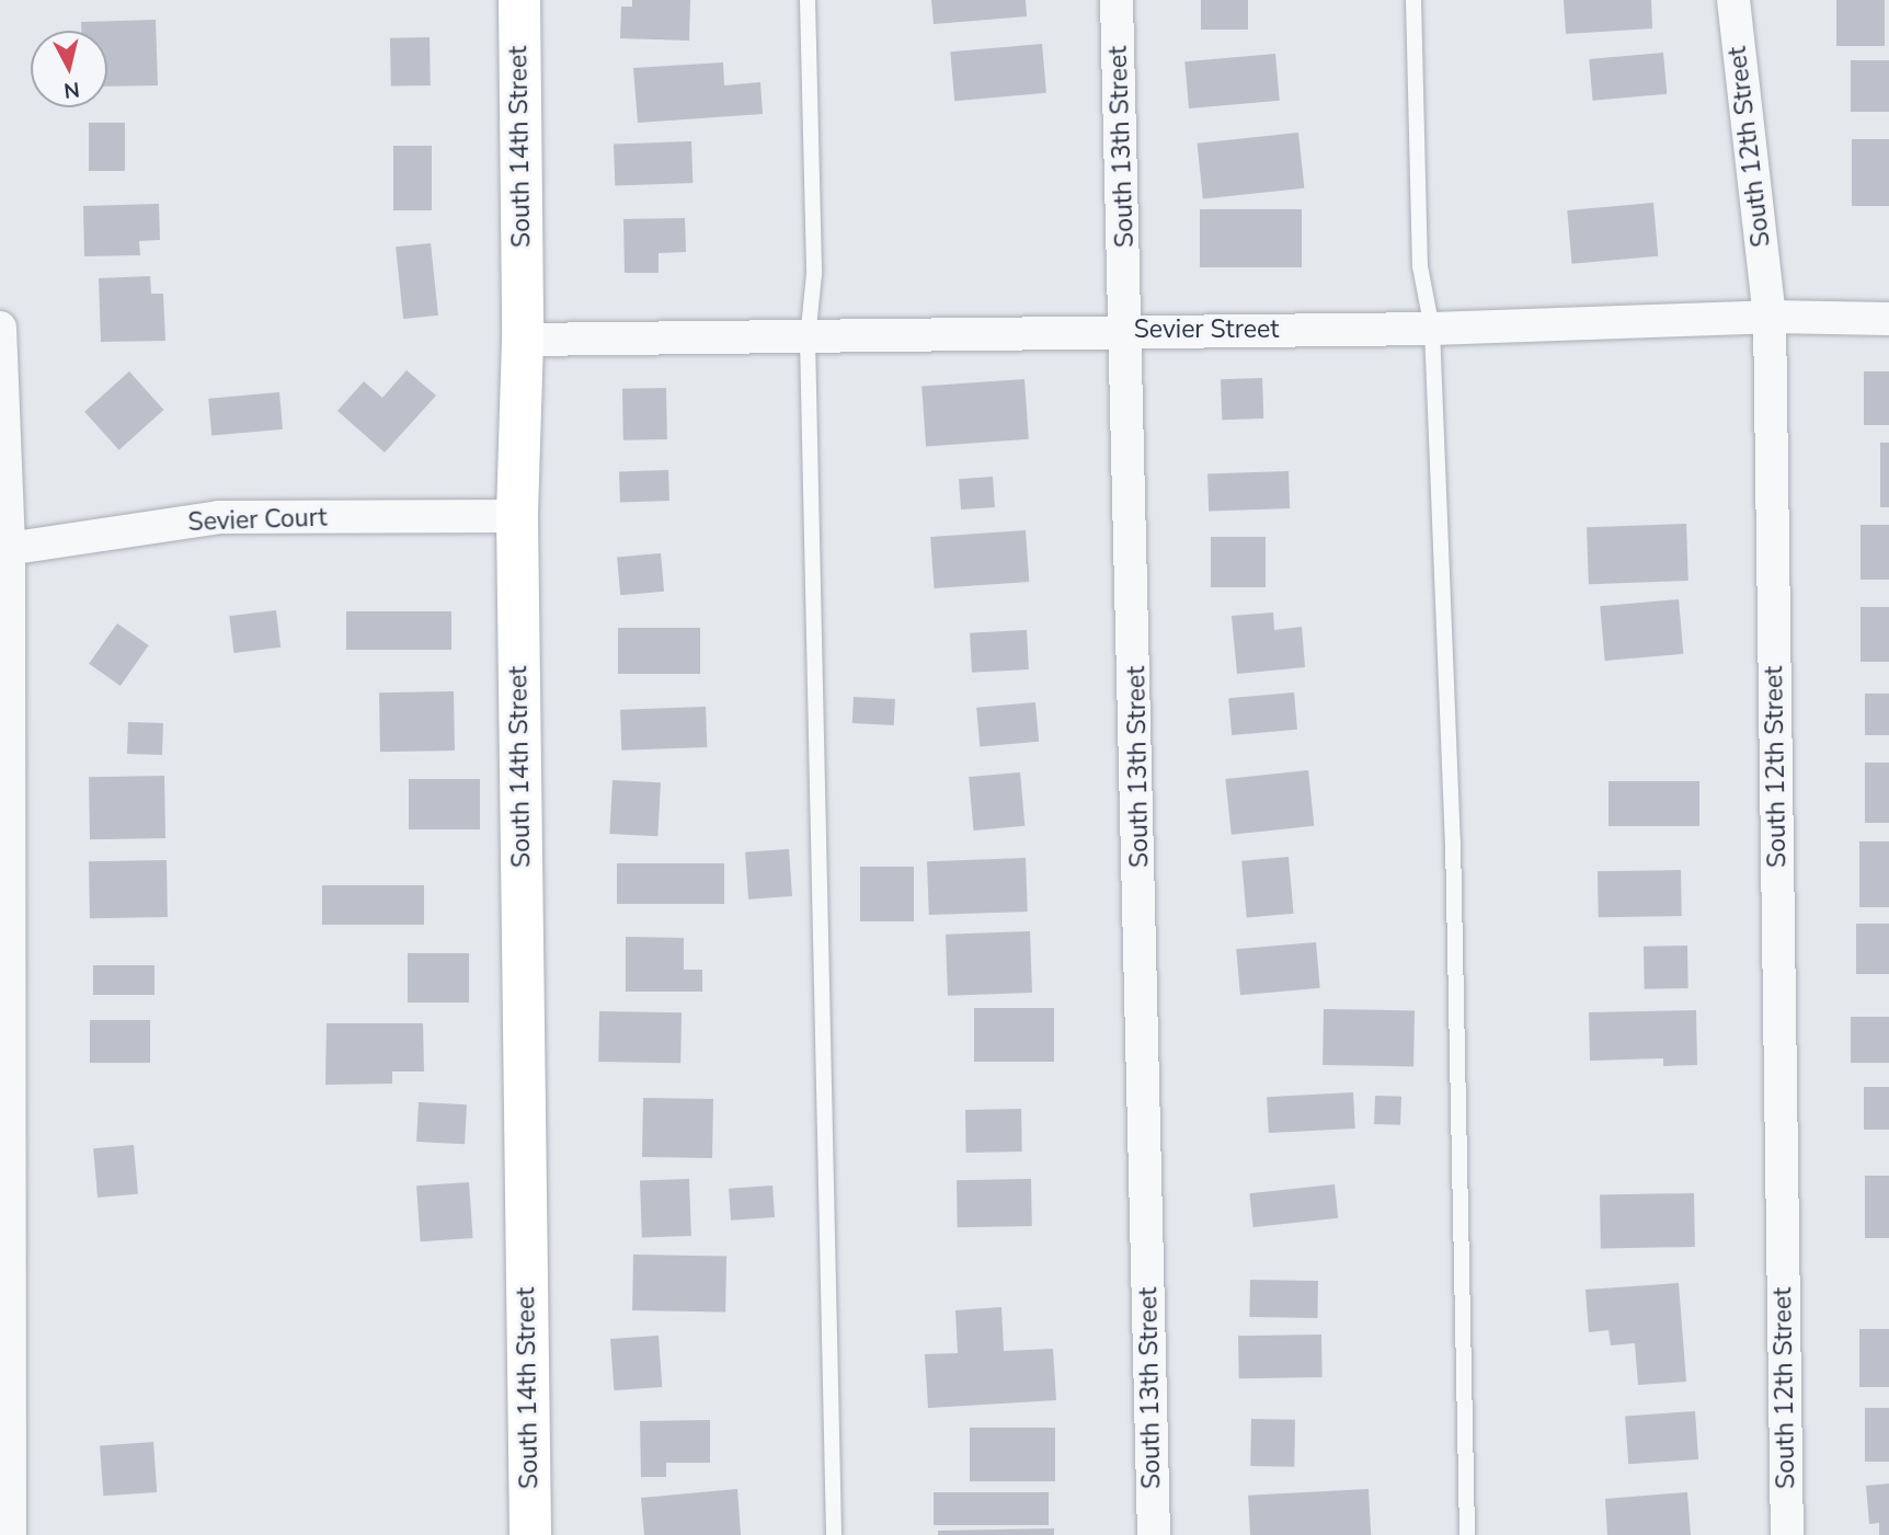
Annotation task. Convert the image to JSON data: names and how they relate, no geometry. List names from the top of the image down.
{
  "streets": {
    "street": [
      "South 14th Street",
      "South 13th Street",
      "South 12th Street",
      "Sevier Street",
      "Sevier Court"
    ]
  },
  "crossings": [
    ["South 14th Street", "Sevier Street"],
    ["South 14th Street", "Sevier Court"],
    ["South 13th Street", "Sevier Street"],
    ["South 12th Street", "Sevier Street"]
  ],
  "north": "bottom"
}
